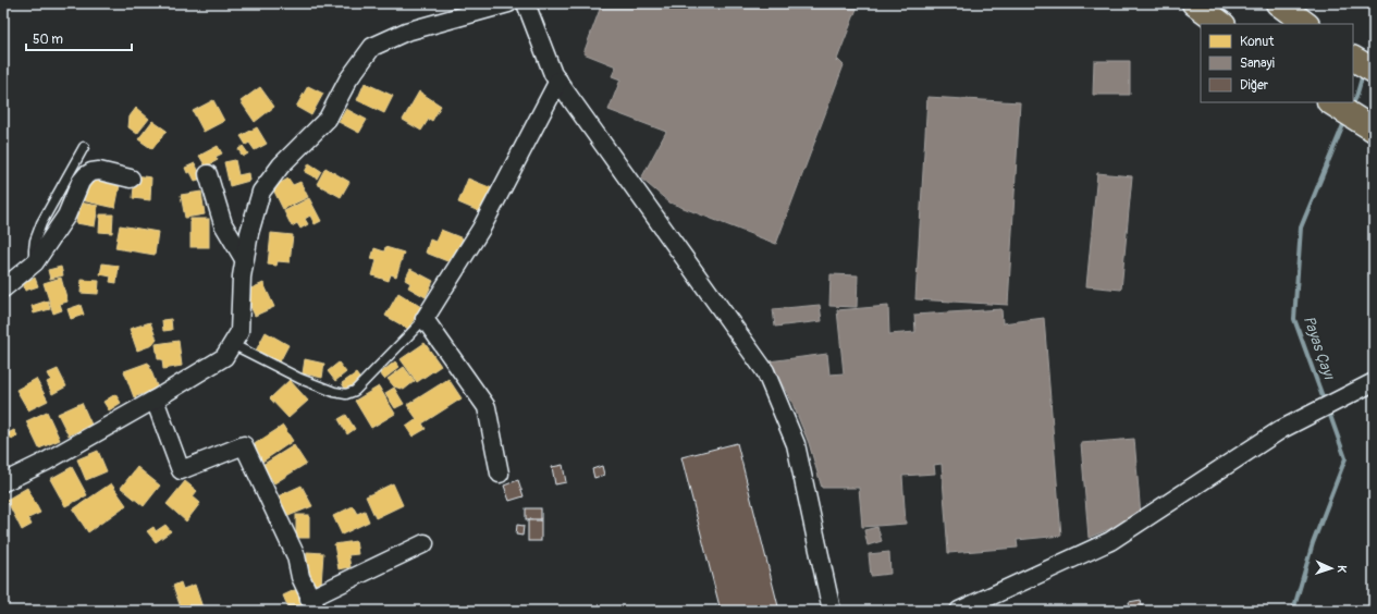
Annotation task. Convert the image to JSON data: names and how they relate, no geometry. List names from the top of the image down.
{
  "water": ["Payas Çayı"],
  "legend": ["Konut", "Sanayi", "Diğer"],
  "scale_bar": "50 m",
  "north": "right"
}
